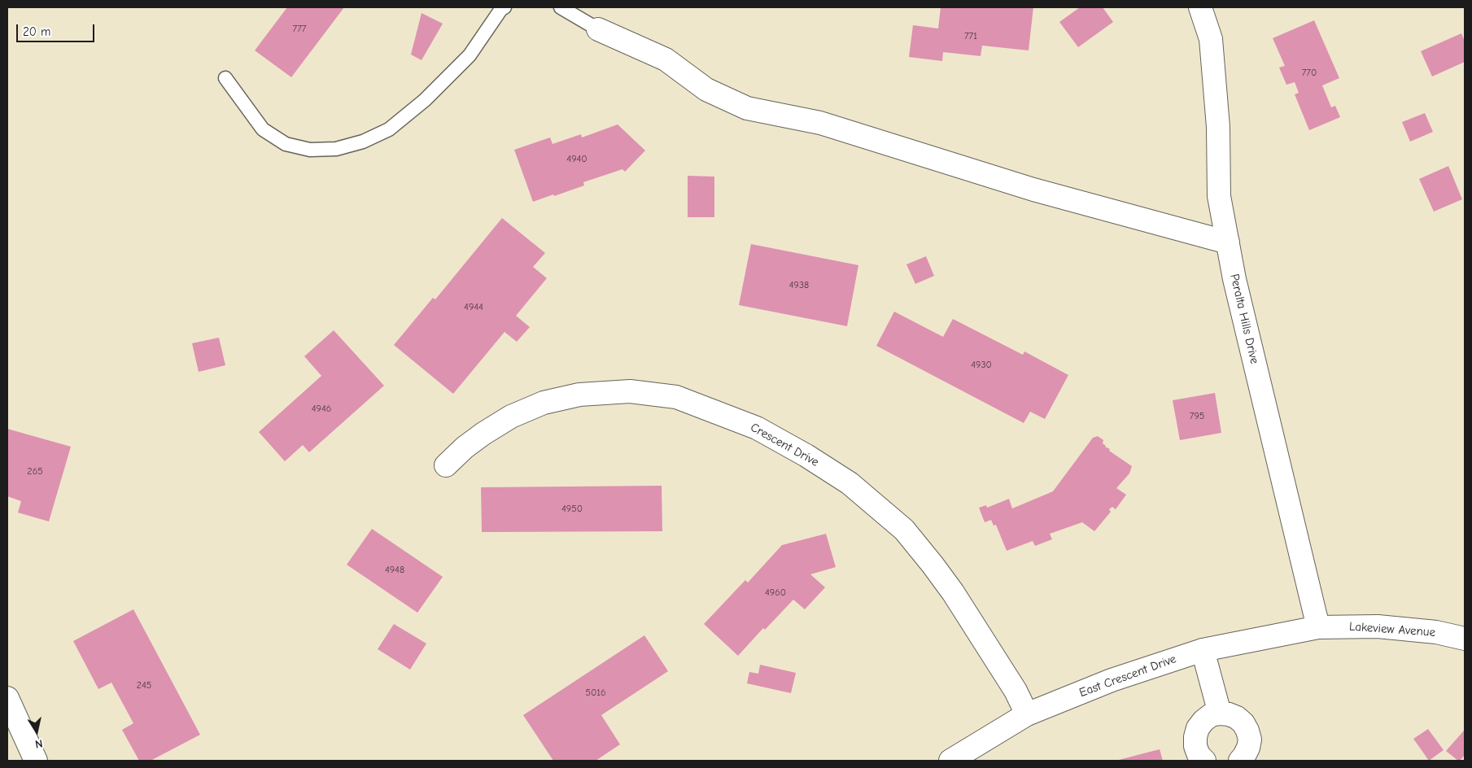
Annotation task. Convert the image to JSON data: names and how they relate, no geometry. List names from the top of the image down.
{
  "streets": {
    "street": [
      "Peralta Hills Drive",
      "Crescent Drive",
      "Lakeview Avenue",
      "East Crescent Drive"
    ]
  },
  "crossings": [
    ["Peralta Hills Drive", "Lakeview Avenue"],
    ["Peralta Hills Drive", "East Crescent Drive"],
    ["Crescent Drive", "East Crescent Drive"],
    ["Lakeview Avenue", "East Crescent Drive"]
  ],
  "house_numbers": [
    "777",
    "771",
    "770",
    "4940",
    "4938",
    "4944",
    "4930",
    "4946",
    "795",
    "265",
    "4950",
    "4948",
    "4960",
    "245",
    "5016"
  ],
  "scale_bar": "20 m",
  "north": "bottom"
}
